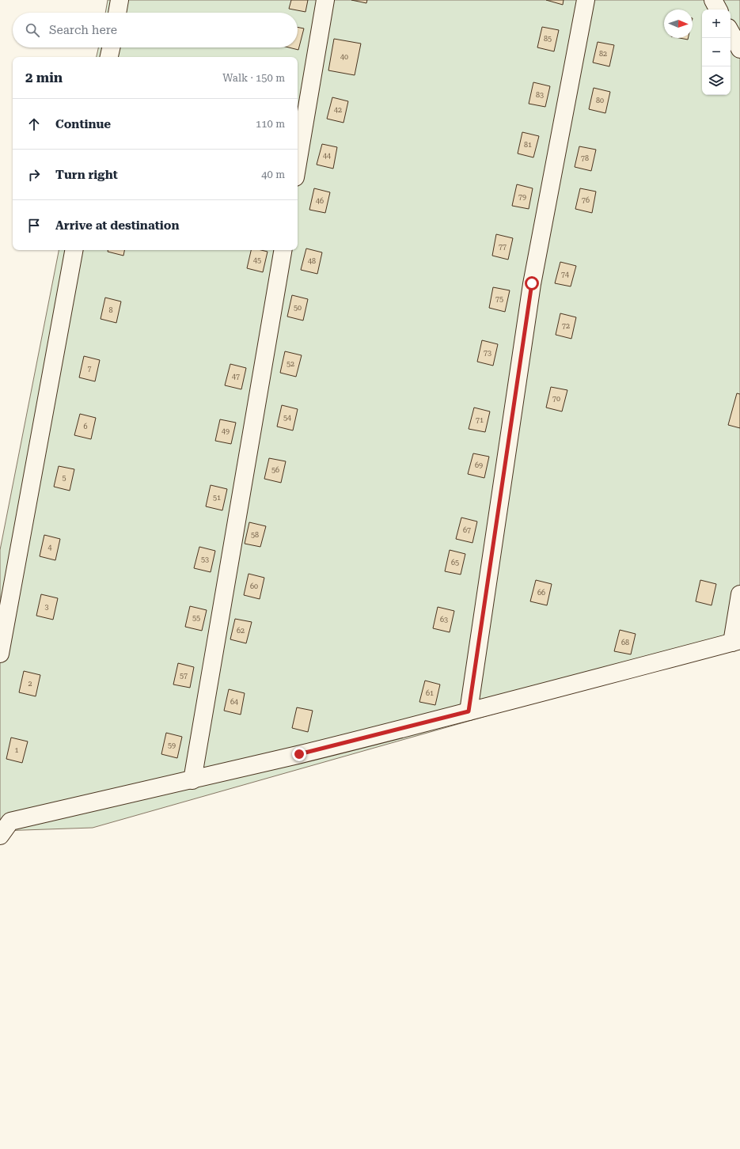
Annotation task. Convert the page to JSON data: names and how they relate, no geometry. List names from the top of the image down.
{
  "house_numbers": [
    "85",
    "82",
    "40",
    "83",
    "80",
    "42",
    "81",
    "44",
    "78",
    "79",
    "76",
    "46",
    "77",
    "45",
    "48",
    "74",
    "75",
    "50",
    "8",
    "72",
    "73",
    "52",
    "7",
    "47",
    "70",
    "54",
    "71",
    "6",
    "49",
    "69",
    "56",
    "5",
    "51",
    "67",
    "58",
    "4",
    "53",
    "65",
    "60",
    "66",
    "3",
    "55",
    "63",
    "62",
    "68",
    "57",
    "2",
    "61",
    "64",
    "59",
    "1"
  ],
  "north": "right",
  "page": {
    "map_buttons": ["+", "−"],
    "search": "Search here",
    "heading": ["2 min", "Walk · 150 m"],
    "list": [
      ["Continue", "110 m"],
      ["Turn right", "40 m"],
      "Arrive at destination"
    ]
  }
}
